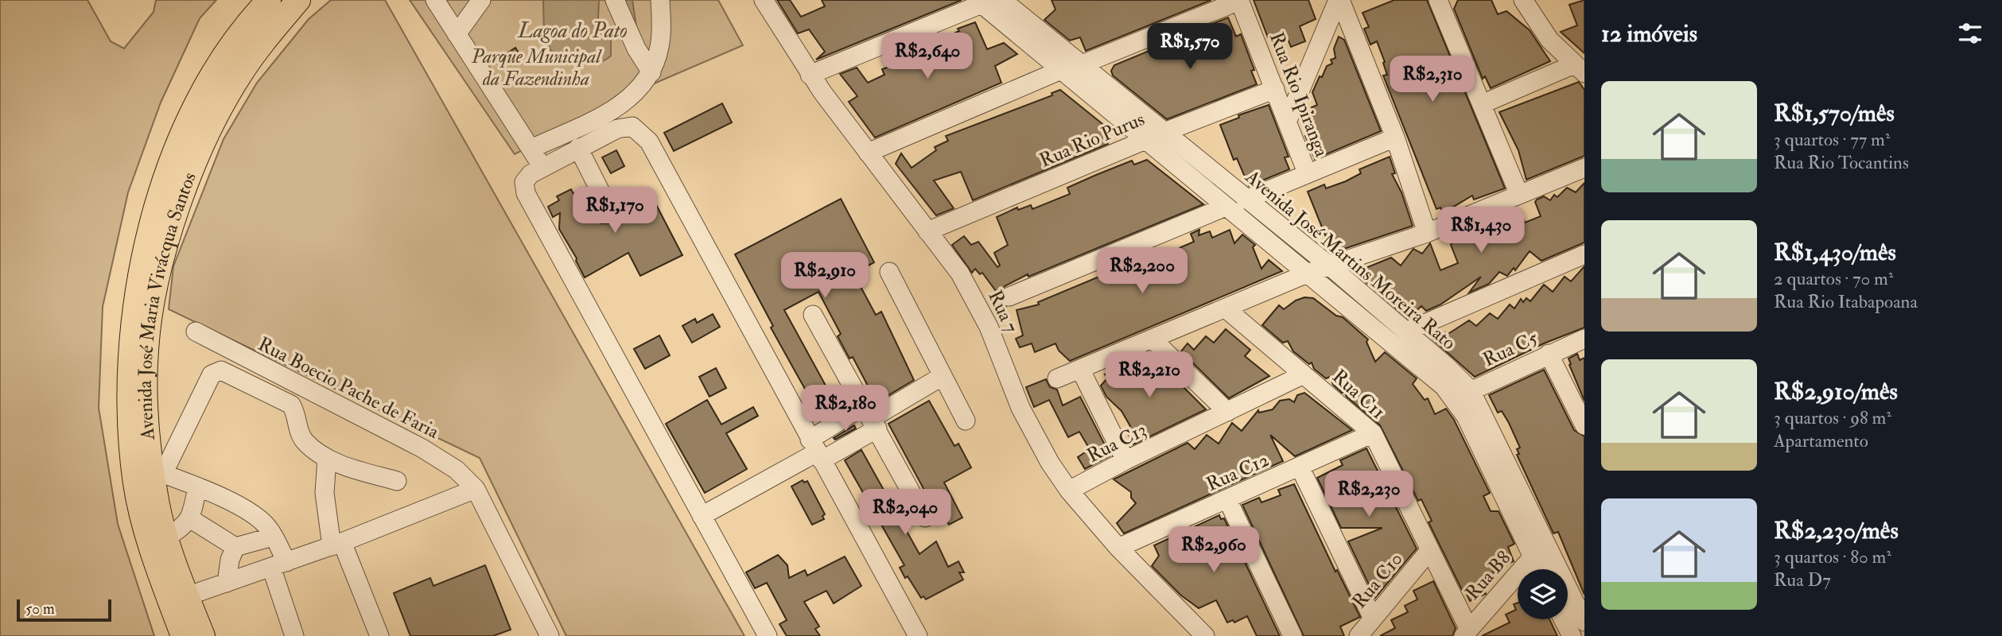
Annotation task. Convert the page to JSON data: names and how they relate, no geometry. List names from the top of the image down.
{
  "streets": {
    "main road": ["Avenida José Maria Vivácqua Santos"],
    "street": [
      "Rua Rio Ipiranga",
      "Rua Rio Purus",
      "Avenida José Martins Moreira Rato",
      "Rua 7",
      "Rua C5",
      "Rua Boecio Pache de Faria",
      "Rua C11",
      "Rua C13",
      "Rua C12",
      "Rua B8",
      "Rua C10"
    ]
  },
  "crossings": [
    ["Rua Rio Ipiranga", "Rua Rio Purus"],
    ["Rua Rio Purus", "Avenida José Martins Moreira Rato"],
    ["Rua Rio Purus", "Rua 7"],
    ["Avenida José Martins Moreira Rato", "Rua C5"],
    ["Avenida José Martins Moreira Rato", "Rua B8"],
    ["Rua 7", "Rua C13"],
    ["Rua 7", "Rua C12"],
    ["Rua C11", "Rua C13"],
    ["Rua C11", "Rua C12"],
    ["Rua C11", "Rua B8"],
    ["Rua C11", "Rua C10"]
  ],
  "water": ["Lagoa do Pato"],
  "parks": ["Parque Municipal da Fazendinha"],
  "scale_bar": "50 m",
  "page": {
    "heading": "12 imóveis",
    "price": [
      "R$1,570",
      "R$2,640",
      "R$2,310",
      "R$1,170",
      "R$1,430",
      "R$2,200",
      "R$2,910",
      "R$2,210",
      "R$2,180",
      "R$2,230",
      "R$2,040",
      "R$2,960"
    ],
    "list": [
      {
        "name": "R$1,570/mês",
        "note": "3 quartos · 77 m² · Rua Rio Tocantins"
      },
      {
        "name": "R$1,430/mês",
        "note": "2 quartos · 70 m² · Rua Rio Itabapoana"
      },
      {
        "name": "R$2,910/mês",
        "note": "3 quartos · 98 m² · Apartamento"
      },
      {
        "name": "R$2,230/mês",
        "note": "3 quartos · 80 m² · Rua D7"
      }
    ],
    "scale": "50 m"
  }
}
